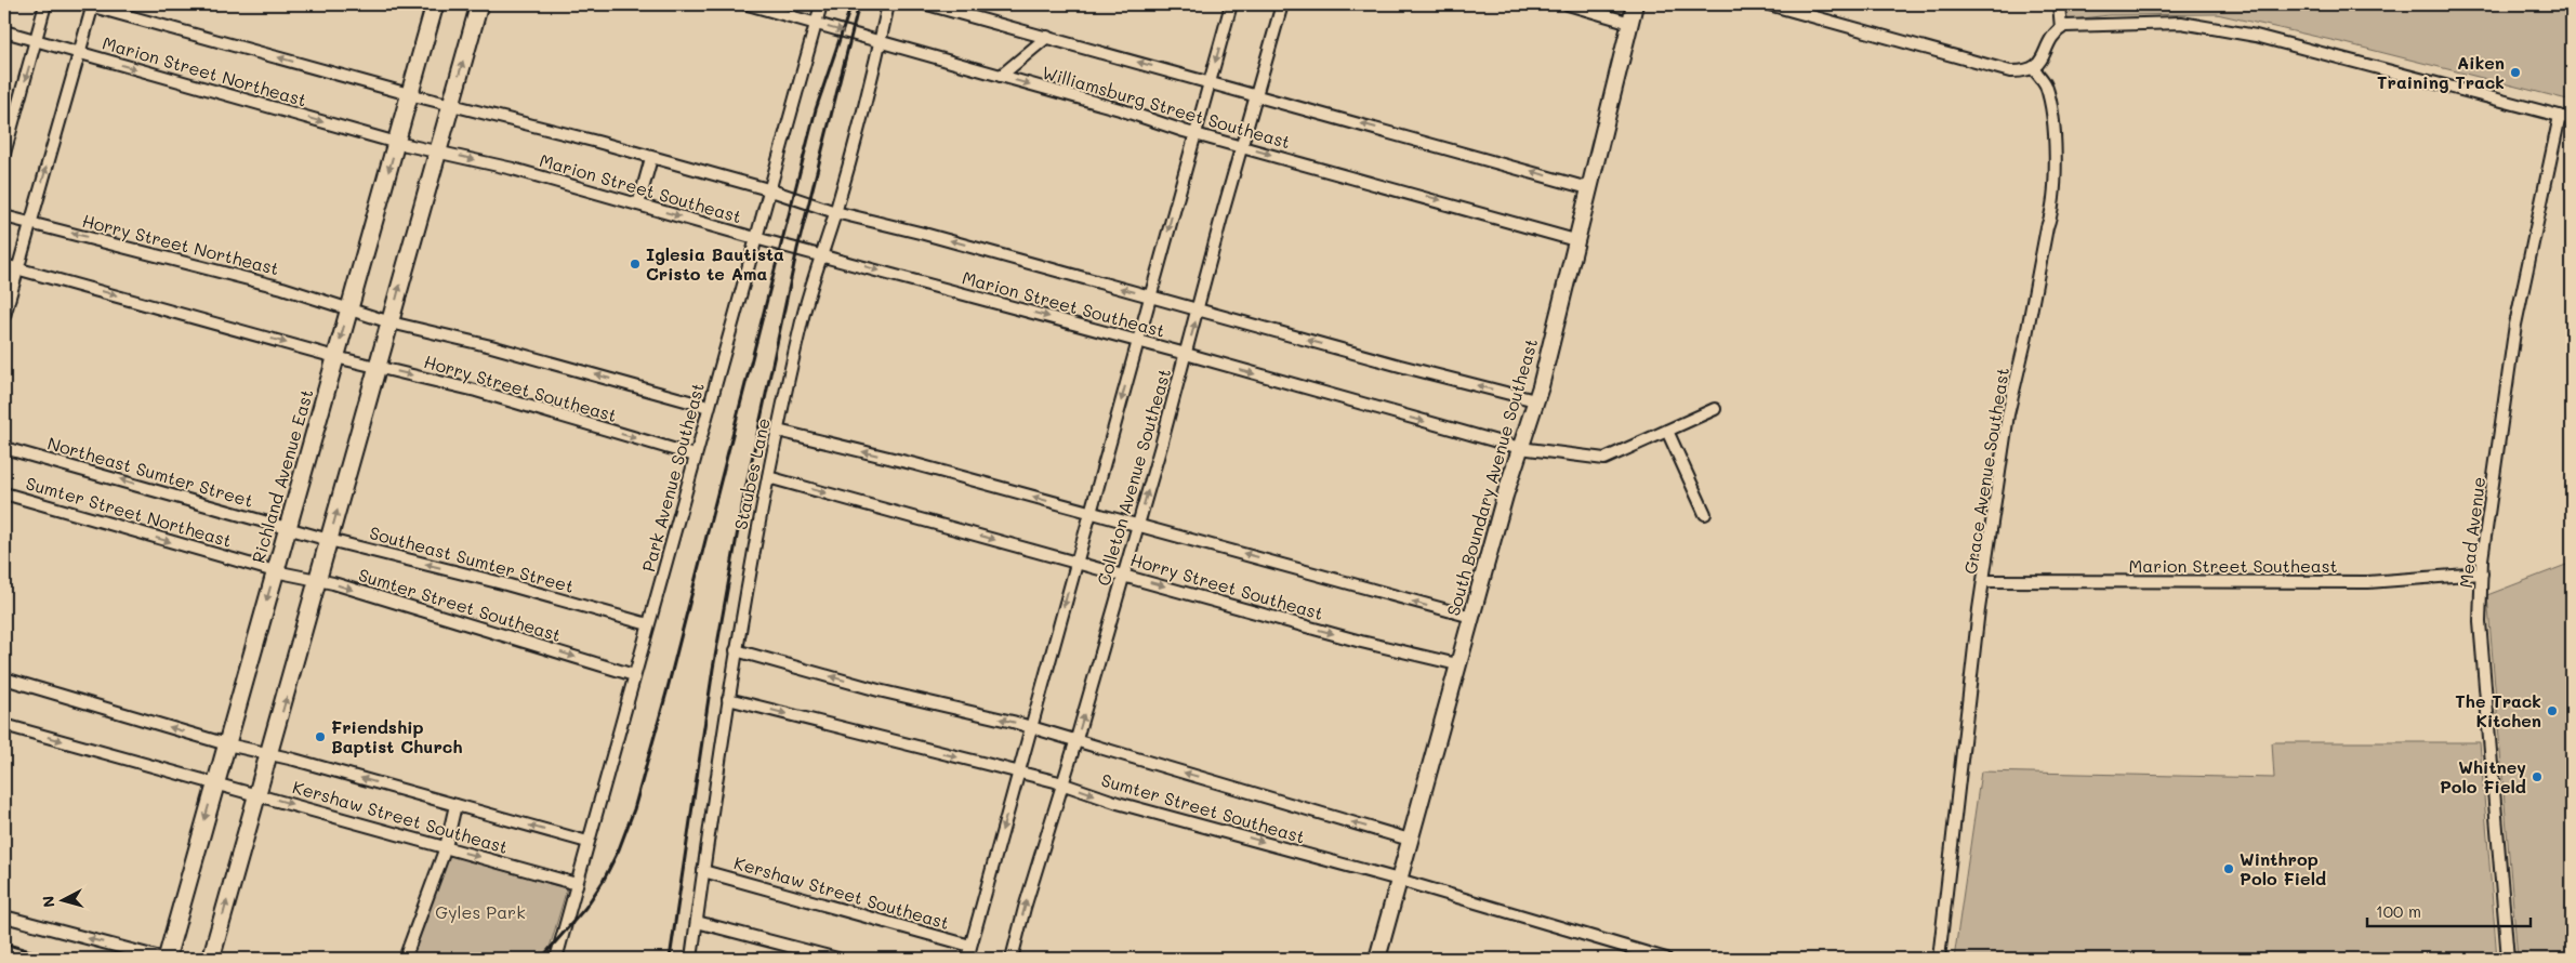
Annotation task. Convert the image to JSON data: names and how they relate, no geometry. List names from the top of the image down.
{
  "streets": {
    "main road": ["Richland Avenue East"],
    "street": [
      "Marion Street Northeast",
      "Williamsburg Street Southeast",
      "Marion Street Southeast",
      "Horry Street Northeast",
      "Horry Street Southeast",
      "Grace Avenue Southeast",
      "Northeast Sumter Street",
      "Staubes Lane",
      "Park Avenue Southeast",
      "Colleton Avenue Southeast",
      "South Boundary Avenue Southeast",
      "Sumter Street Northeast",
      "Mead Avenue",
      "Southeast Sumter Street",
      "Sumter Street Southeast",
      "Kershaw Street Southeast"
    ]
  },
  "crossings": [
    ["Marion Street Northeast", "Marion Street Southeast"],
    ["Marion Street Northeast", "Richland Avenue East"],
    ["Williamsburg Street Southeast", "Staubes Lane"],
    ["Williamsburg Street Southeast", "Park Avenue Southeast"],
    ["Williamsburg Street Southeast", "Colleton Avenue Southeast"],
    ["Williamsburg Street Southeast", "South Boundary Avenue Southeast"],
    ["Marion Street Southeast", "Grace Avenue Southeast"],
    ["Marion Street Southeast", "Staubes Lane"],
    ["Marion Street Southeast", "Richland Avenue East"],
    ["Marion Street Southeast", "Park Avenue Southeast"],
    ["Marion Street Southeast", "Colleton Avenue Southeast"],
    ["Marion Street Southeast", "South Boundary Avenue Southeast"],
    ["Marion Street Southeast", "Mead Avenue"],
    ["Horry Street Northeast", "Horry Street Southeast"],
    ["Horry Street Northeast", "Richland Avenue East"],
    ["Horry Street Southeast", "Staubes Lane"],
    ["Horry Street Southeast", "Richland Avenue East"],
    ["Horry Street Southeast", "Park Avenue Southeast"],
    ["Horry Street Southeast", "Colleton Avenue Southeast"],
    ["Horry Street Southeast", "South Boundary Avenue Southeast"],
    ["Northeast Sumter Street", "Richland Avenue East"],
    ["Northeast Sumter Street", "Southeast Sumter Street"],
    ["Staubes Lane", "Sumter Street Southeast"],
    ["Staubes Lane", "Kershaw Street Southeast"],
    ["Richland Avenue East", "Sumter Street Northeast"],
    ["Richland Avenue East", "Southeast Sumter Street"],
    ["Richland Avenue East", "Sumter Street Southeast"],
    ["Richland Avenue East", "Kershaw Street Southeast"],
    ["Park Avenue Southeast", "Southeast Sumter Street"],
    ["Park Avenue Southeast", "Sumter Street Southeast"],
    ["Park Avenue Southeast", "Kershaw Street Southeast"],
    ["Colleton Avenue Southeast", "Sumter Street Southeast"],
    ["Colleton Avenue Southeast", "Kershaw Street Southeast"],
    ["South Boundary Avenue Southeast", "Sumter Street Southeast"],
    ["Sumter Street Northeast", "Sumter Street Southeast"]
  ],
  "one_way": ["Northeast Sumter Street", "Sumter Street Northeast", "Southeast Sumter Street"],
  "parks": ["Gyles Park"],
  "places": [
    "Aiken Training Track",
    "Iglesia Bautista Cristo te Ama",
    "The Track Kitchen",
    "Friendship Baptist Church",
    "Whitney Polo Field",
    "Winthrop Polo Field"
  ],
  "scale_bar": "100 m",
  "north": "left"
}
